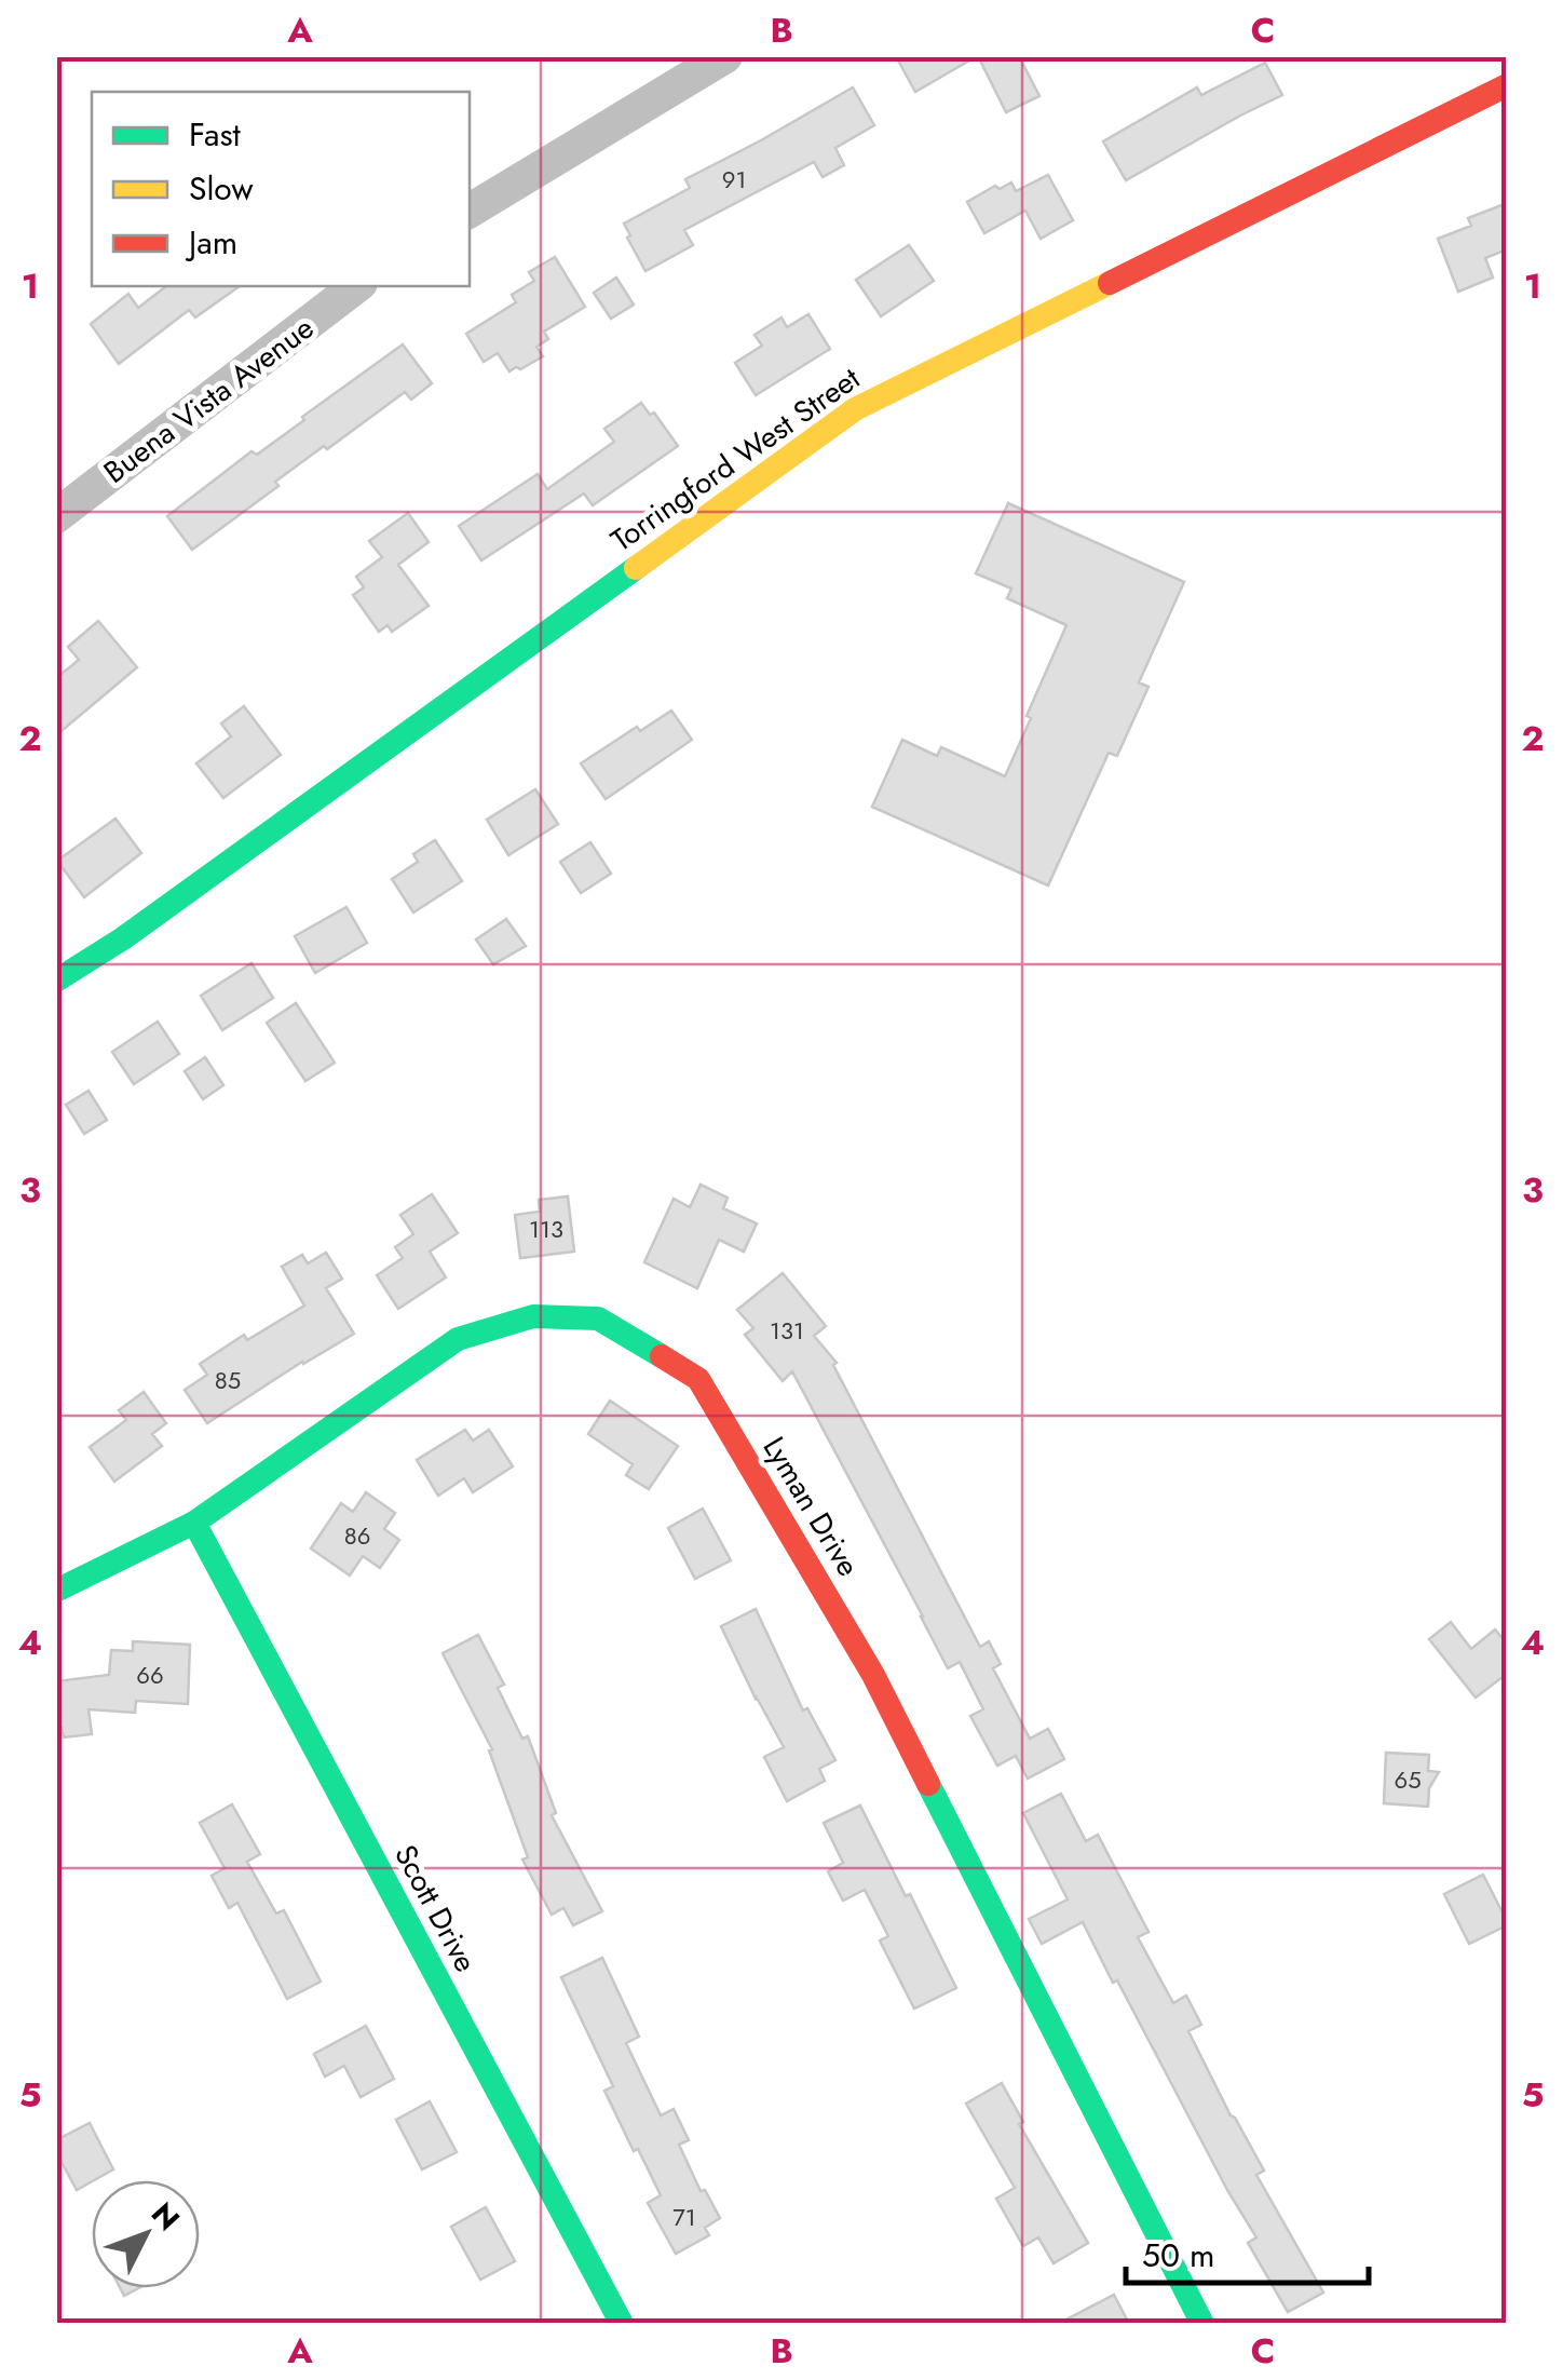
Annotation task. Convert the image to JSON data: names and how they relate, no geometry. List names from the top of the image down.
{
  "streets": {
    "street": [
      "Buena Vista Avenue",
      "Torringford West Street",
      "Lyman Drive",
      "Scott Drive"
    ]
  },
  "crossings": [
    ["Lyman Drive", "Scott Drive"]
  ],
  "house_numbers": [
    "91",
    "113",
    "131",
    "85",
    "86",
    "66",
    "65",
    "71"
  ],
  "legend": ["Fast", "Slow", "Jam"],
  "scale_bar": "50 m",
  "north": "top right",
  "grid": {
    "columns": ["A", "B", "C"],
    "rows": [
      "1",
      "2",
      "3",
      "4",
      "5"
    ]
  }
}
